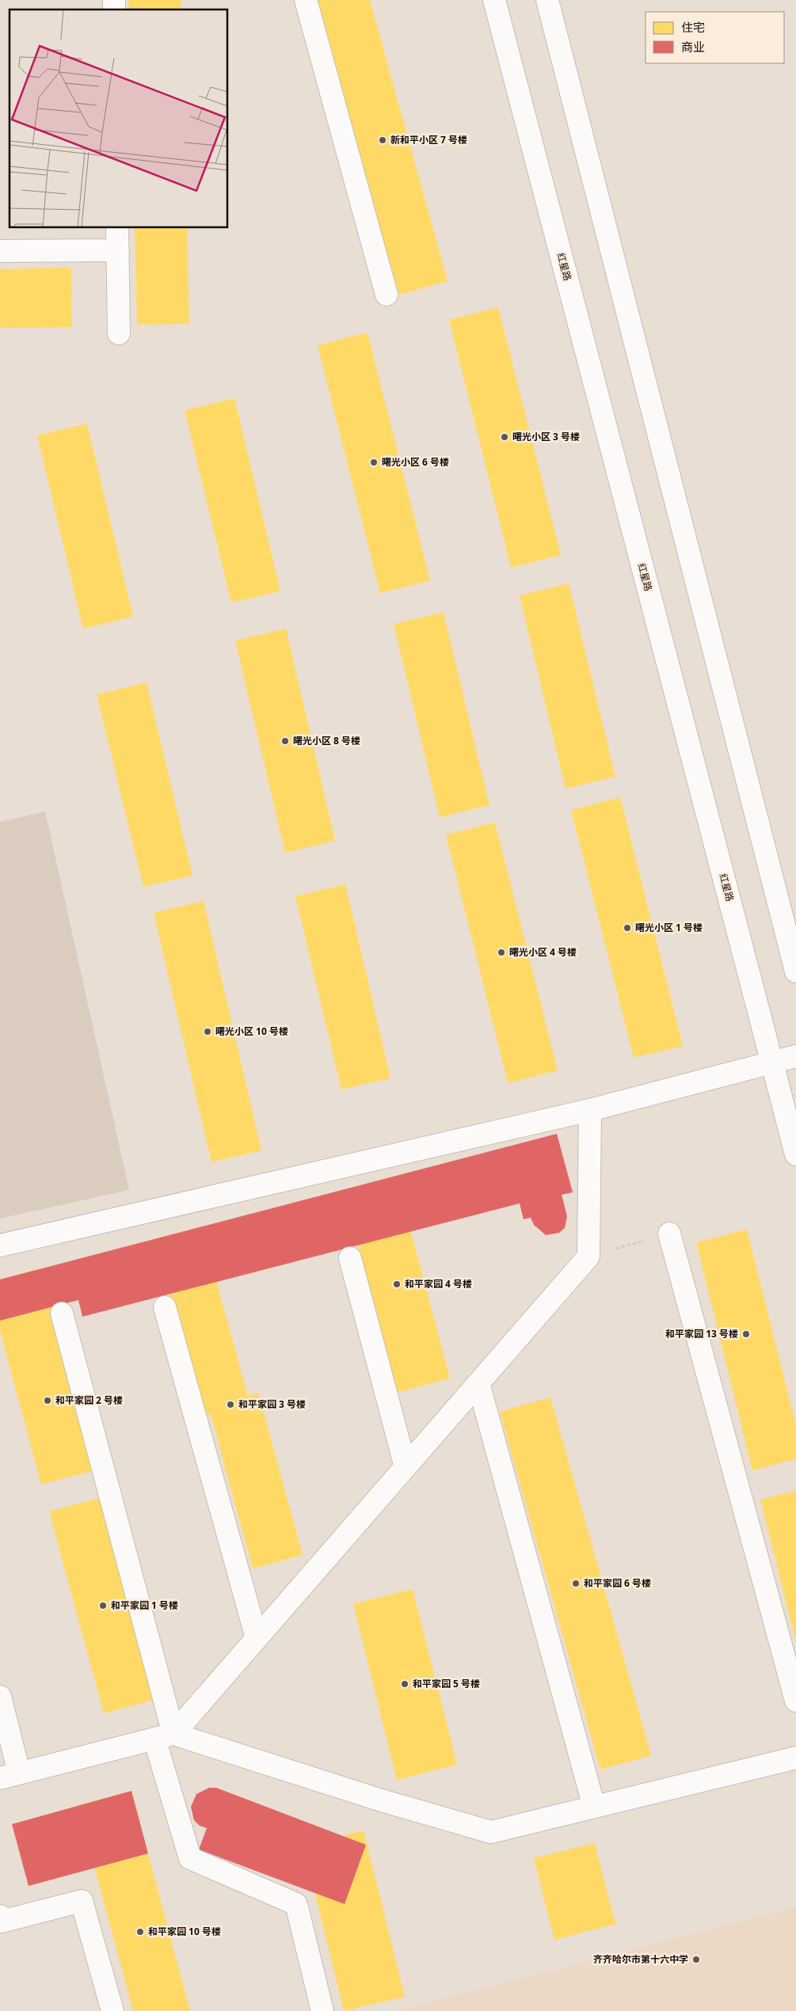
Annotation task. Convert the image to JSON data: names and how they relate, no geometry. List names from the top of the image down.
{
  "streets": {
    "street": ["红星路"]
  },
  "places": [
    "新和平小区 7 号楼",
    "曙光小区 3 号楼",
    "曙光小区 6 号楼",
    "曙光小区 8 号楼",
    "曙光小区 1 号楼",
    "曙光小区 4 号楼",
    "曙光小区 10 号楼",
    "和平家园 4 号楼",
    "和平家园 13 号楼",
    "和平家园 2 号楼",
    "和平家园 3 号楼",
    "和平家园 6 号楼",
    "和平家园 1 号楼",
    "和平家园 5 号楼",
    "和平家园 10 号楼",
    "齐齐哈尔市第十六中学"
  ],
  "legend": ["住宅", "商业"]
}
